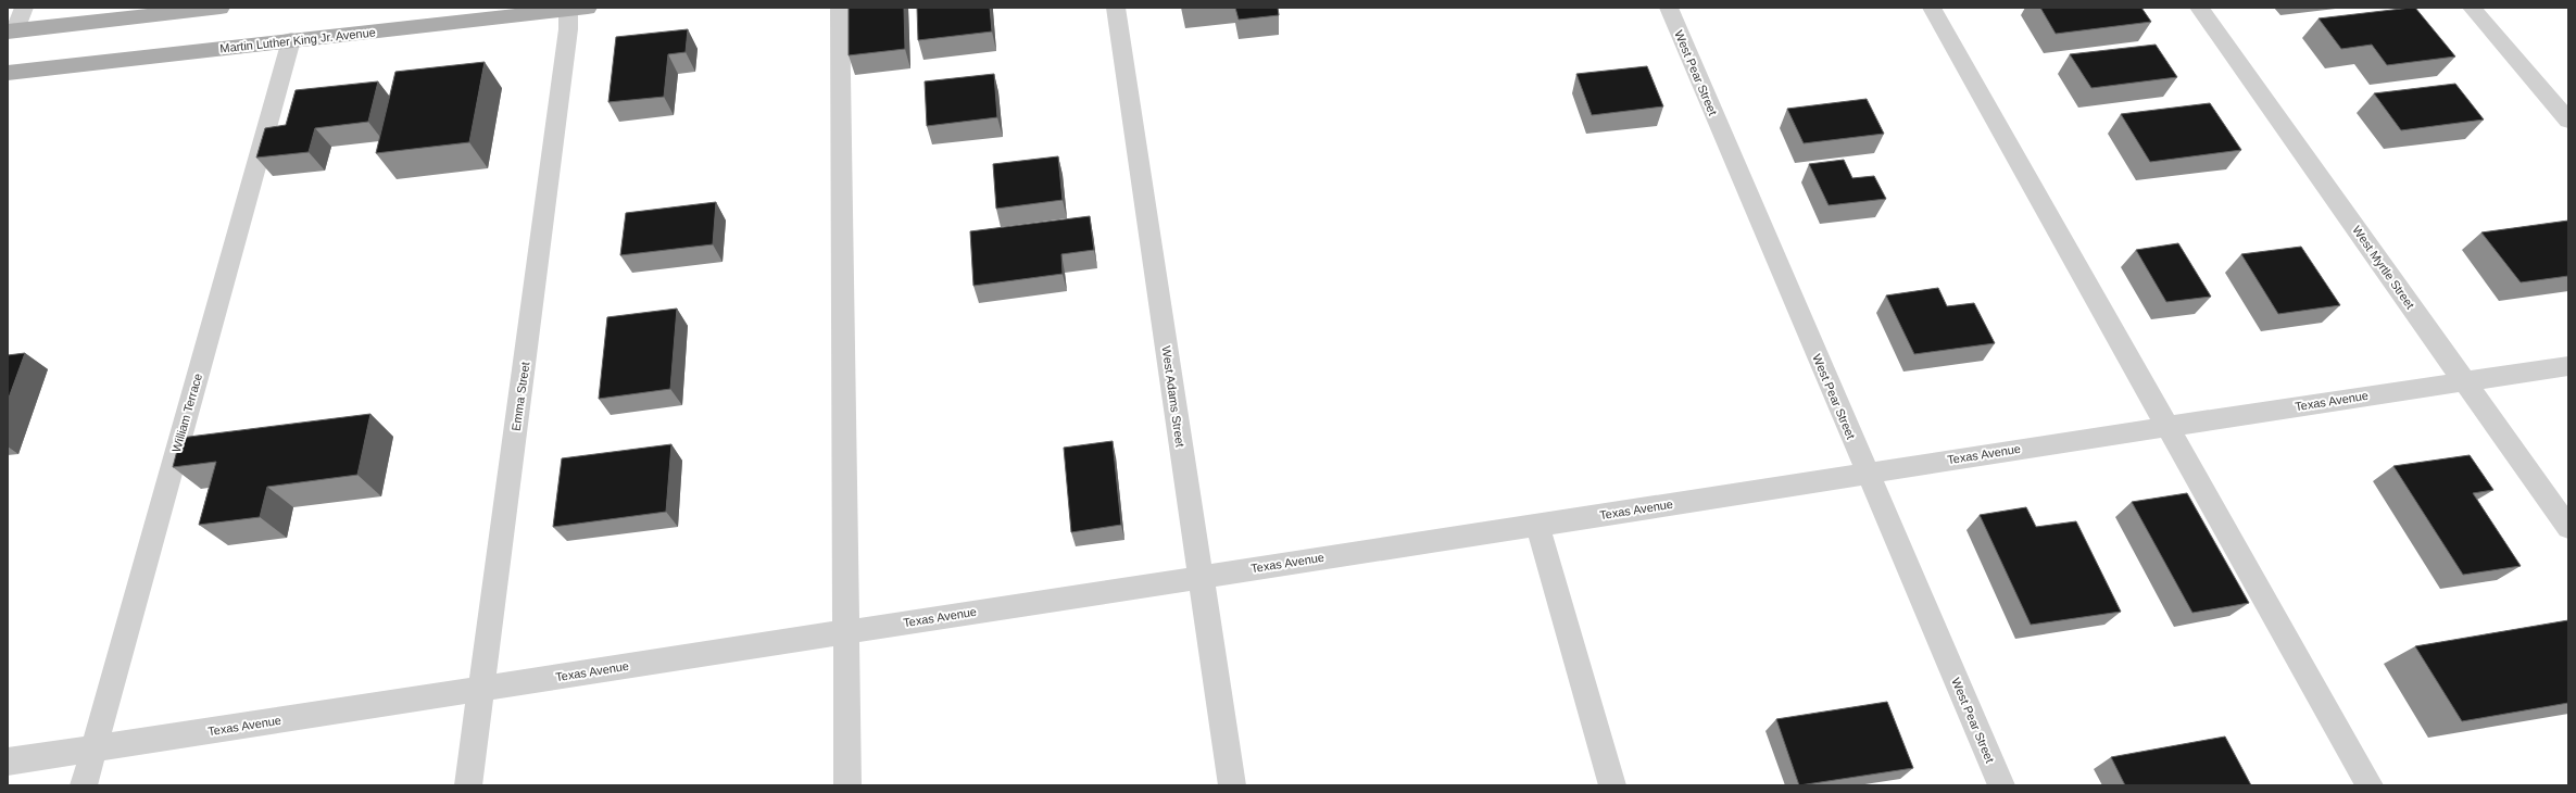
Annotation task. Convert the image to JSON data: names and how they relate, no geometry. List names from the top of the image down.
{
  "streets": {
    "main road": ["Martin Luther King Jr. Avenue"],
    "street": [
      "West Pear Street",
      "West Myrtle Street",
      "Emma Street",
      "West Adams Street",
      "Texas Avenue",
      "William Terrace"
    ]
  },
  "crossings": [
    ["Martin Luther King Jr. Avenue", "Emma Street"],
    ["Martin Luther King Jr. Avenue", "William Terrace"],
    ["West Pear Street", "Texas Avenue"],
    ["West Myrtle Street", "Texas Avenue"],
    ["Emma Street", "Texas Avenue"],
    ["West Adams Street", "Texas Avenue"],
    ["Texas Avenue", "William Terrace"]
  ]
}
